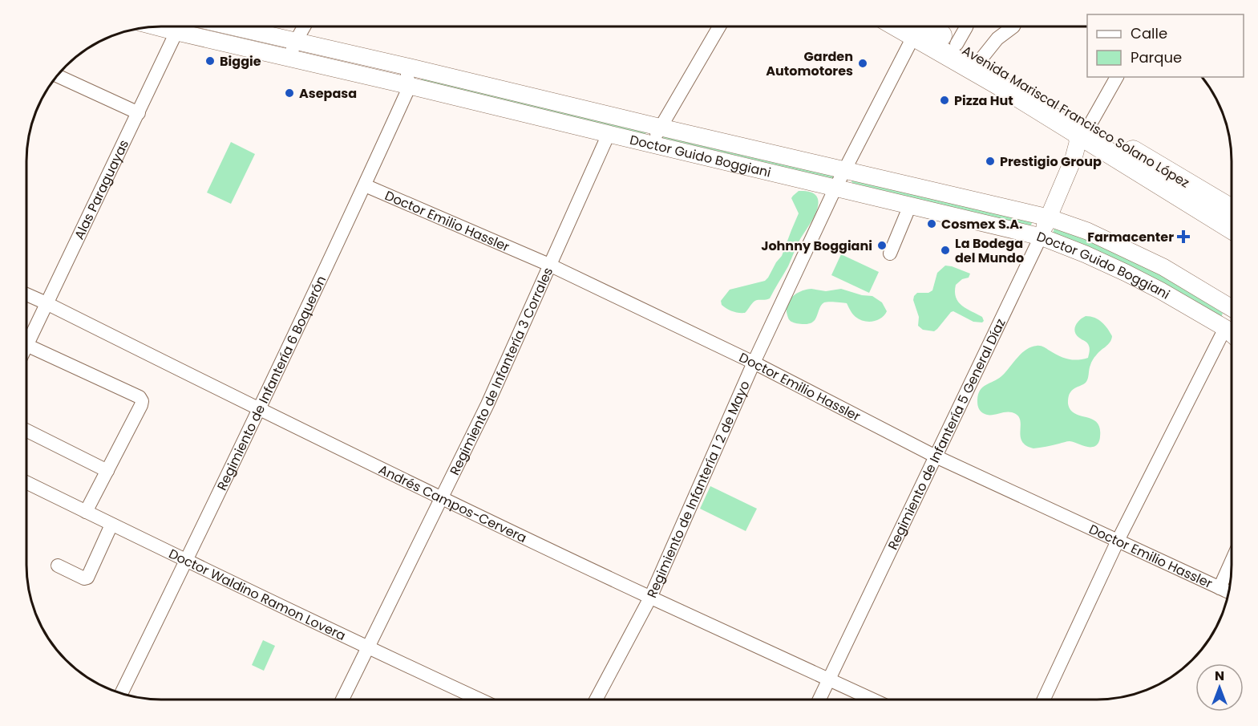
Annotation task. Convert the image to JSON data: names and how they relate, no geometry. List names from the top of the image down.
{
  "streets": {
    "highway": ["Avenida Mariscal Francisco Solano López"],
    "main road": ["Doctor Guido Boggiani", "Regimiento de Infantería 5 General Díaz"],
    "street": [
      "Alas Paraguayas",
      "Doctor Emilio Hassler",
      "Regimiento de Infantería 3 Corrales",
      "Regimiento de Infantería 6 Boquerón",
      "Regimiento de Infantería 1 2 de Mayo",
      "Andrés Campos-Cervera",
      "Doctor Waldino Ramon Lovera"
    ]
  },
  "crossings": [
    ["Avenida Mariscal Francisco Solano López", "Regimiento de Infantería 5 General Díaz"],
    ["Doctor Guido Boggiani", "Regimiento de Infantería 3 Corrales"],
    ["Doctor Guido Boggiani", "Regimiento de Infantería 6 Boquerón"],
    ["Doctor Guido Boggiani", "Regimiento de Infantería 5 General Díaz"],
    ["Doctor Guido Boggiani", "Regimiento de Infantería 1 2 de Mayo"],
    ["Alas Paraguayas", "Andrés Campos-Cervera"],
    ["Doctor Emilio Hassler", "Regimiento de Infantería 3 Corrales"],
    ["Doctor Emilio Hassler", "Regimiento de Infantería 6 Boquerón"],
    ["Doctor Emilio Hassler", "Regimiento de Infantería 5 General Díaz"],
    ["Doctor Emilio Hassler", "Regimiento de Infantería 1 2 de Mayo"],
    ["Regimiento de Infantería 3 Corrales", "Andrés Campos-Cervera"],
    ["Regimiento de Infantería 3 Corrales", "Doctor Waldino Ramon Lovera"],
    ["Regimiento de Infantería 6 Boquerón", "Andrés Campos-Cervera"],
    ["Regimiento de Infantería 6 Boquerón", "Doctor Waldino Ramon Lovera"],
    ["Regimiento de Infantería 5 General Díaz", "Andrés Campos-Cervera"],
    ["Regimiento de Infantería 1 2 de Mayo", "Andrés Campos-Cervera"]
  ],
  "places": {
    "other": [
      "Biggie",
      "Garden Automotores",
      "Asepasa",
      "Pizza Hut",
      "Prestigio Group",
      "Cosmex S.A.",
      "Johnny Boggiani",
      "La Bodega del Mundo"
    ],
    "health": ["Farmacenter"]
  },
  "legend": ["Calle", "Parque"],
  "north": "top"
}
